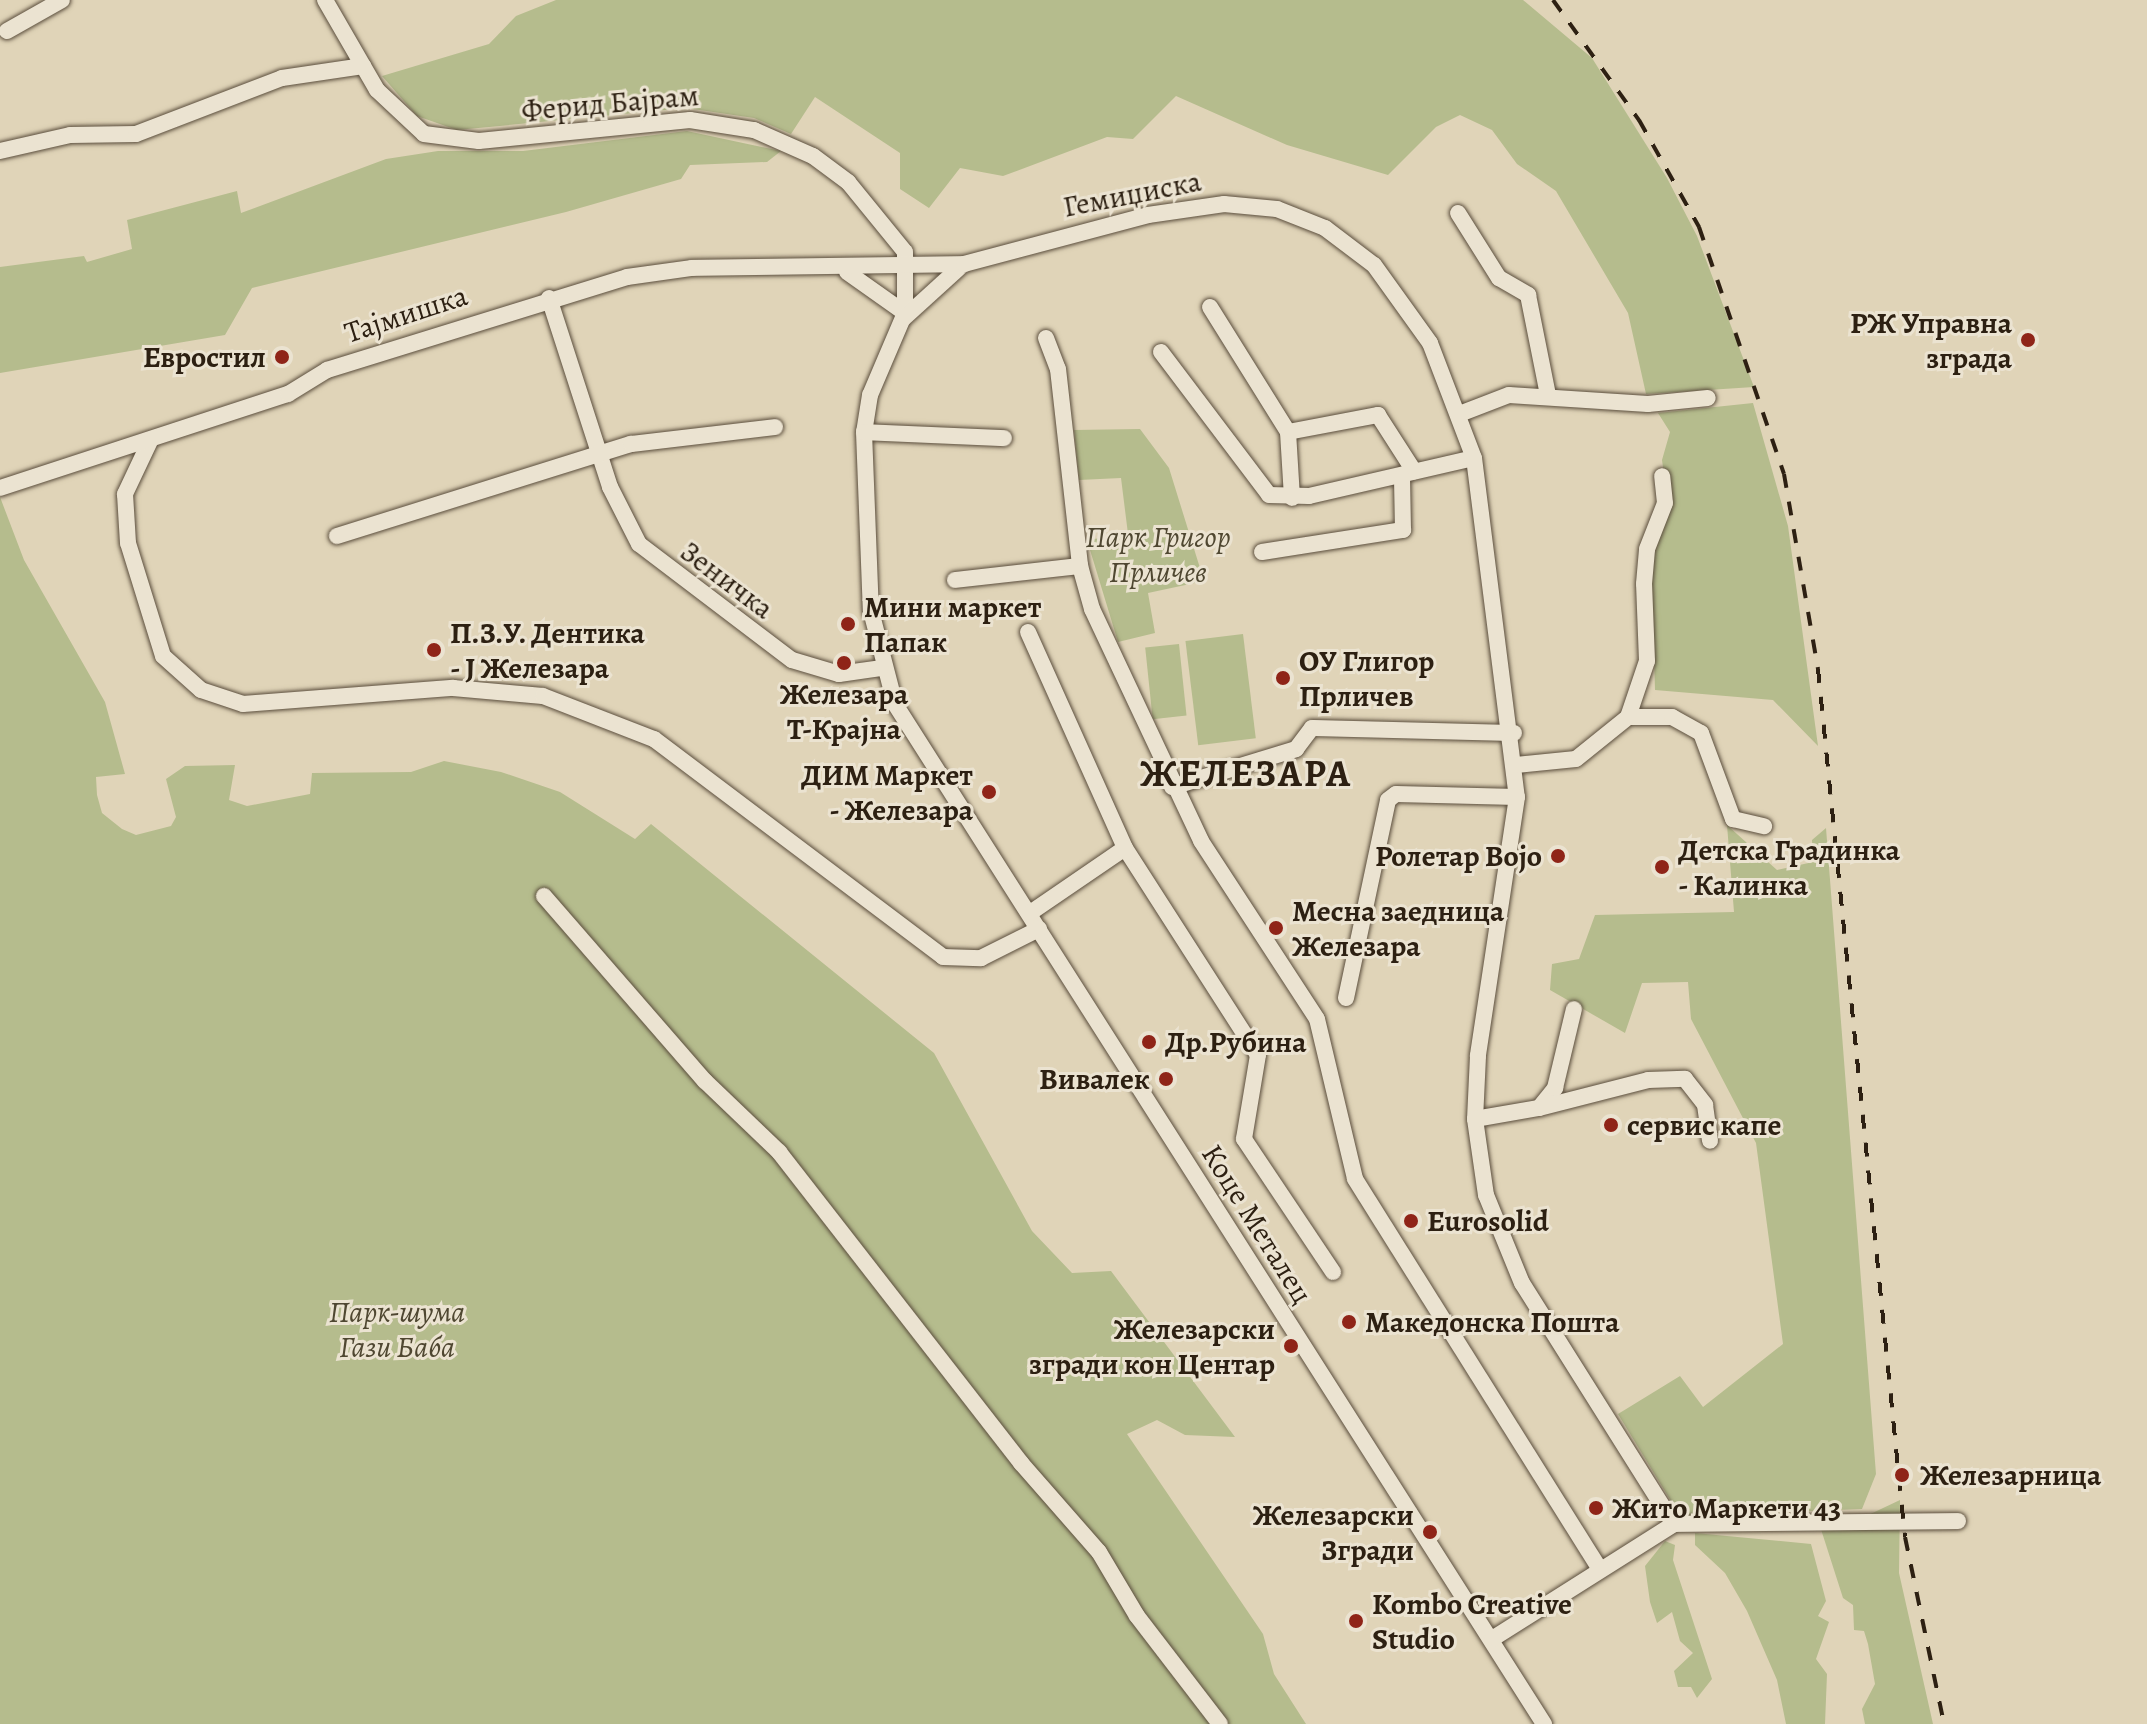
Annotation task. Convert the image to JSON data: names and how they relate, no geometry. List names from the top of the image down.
{
  "streets": {
    "street": [
      "Ферид Бајрам",
      "Гемиџиска",
      "Тајмишка",
      "Зеничка",
      "Коце Металец"
    ]
  },
  "crossings": [
    ["Ферид Бајрам", "Гемиџиска"],
    ["Ферид Бајрам", "Тајмишка"],
    ["Ферид Бајрам", "Коце Металец"],
    ["Гемиџиска", "Тајмишка"],
    ["Гемиџиска", "Коце Металец"],
    ["Тајмишка", "Зеничка"],
    ["Тајмишка", "Коце Металец"],
    ["Зеничка", "Коце Металец"]
  ],
  "districts": ["ЖЕЛЕЗАРА"],
  "parks": ["Парк Григор Прличев", "Парк-шума Гази Баба"],
  "places": [
    "РЖ Управна зграда",
    "Евростил",
    "Мини маркет Папак",
    "П.З.У. Дентика - Ј Железара",
    "Железара Т-Крајна",
    "ОУ Глигор Прличев",
    "ДИМ Маркет - Железара",
    "Ролетар Војо",
    "Детска Градинка - Калинка",
    "Месна заедница Железара",
    "Др.Рубина",
    "Вивалек",
    "сервис капе",
    "Eurosolid",
    "Македонска Пошта",
    "Железарски згради кон Центар",
    "Железарница",
    "Жито Маркети 43",
    "Железарски Згради",
    "Kombo Creative Studio"
  ]
}
